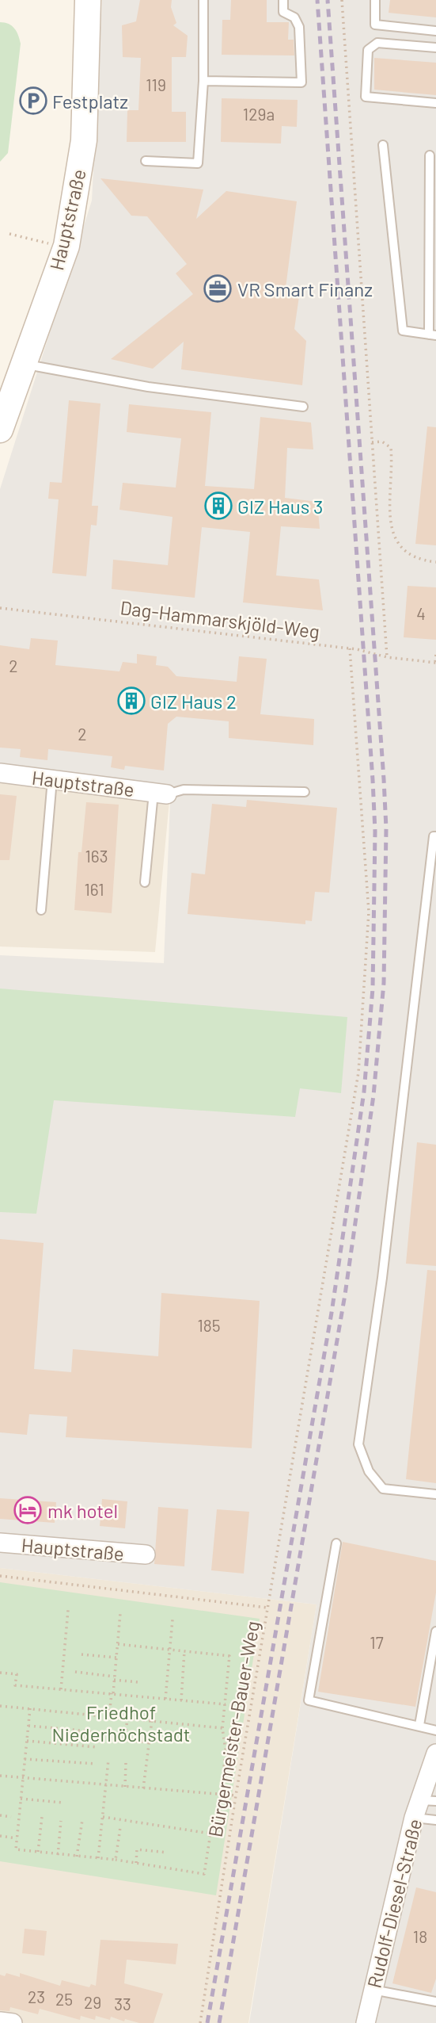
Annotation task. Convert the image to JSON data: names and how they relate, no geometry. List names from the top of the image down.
{
  "streets": {
    "street": ["Hauptstraße", "Rudolf-Diesel-Straße"],
    "path": ["Dag-Hammarskjöld-Weg", "Bürgermeister-Bauer-Weg"]
  },
  "parks": ["Friedhof Niederhöchstadt"],
  "places": {
    "parking": ["Festplatz"],
    "office": ["VR Smart Finanz"],
    "building": ["GIZ Haus 3", "GIZ Haus 2"],
    "hotel": ["mk hotel"]
  },
  "house_numbers": [
    "119",
    "129a",
    "4",
    "2",
    "2",
    "163",
    "161",
    "185",
    "17",
    "18",
    "23",
    "25",
    "29",
    "33"
  ]
}
